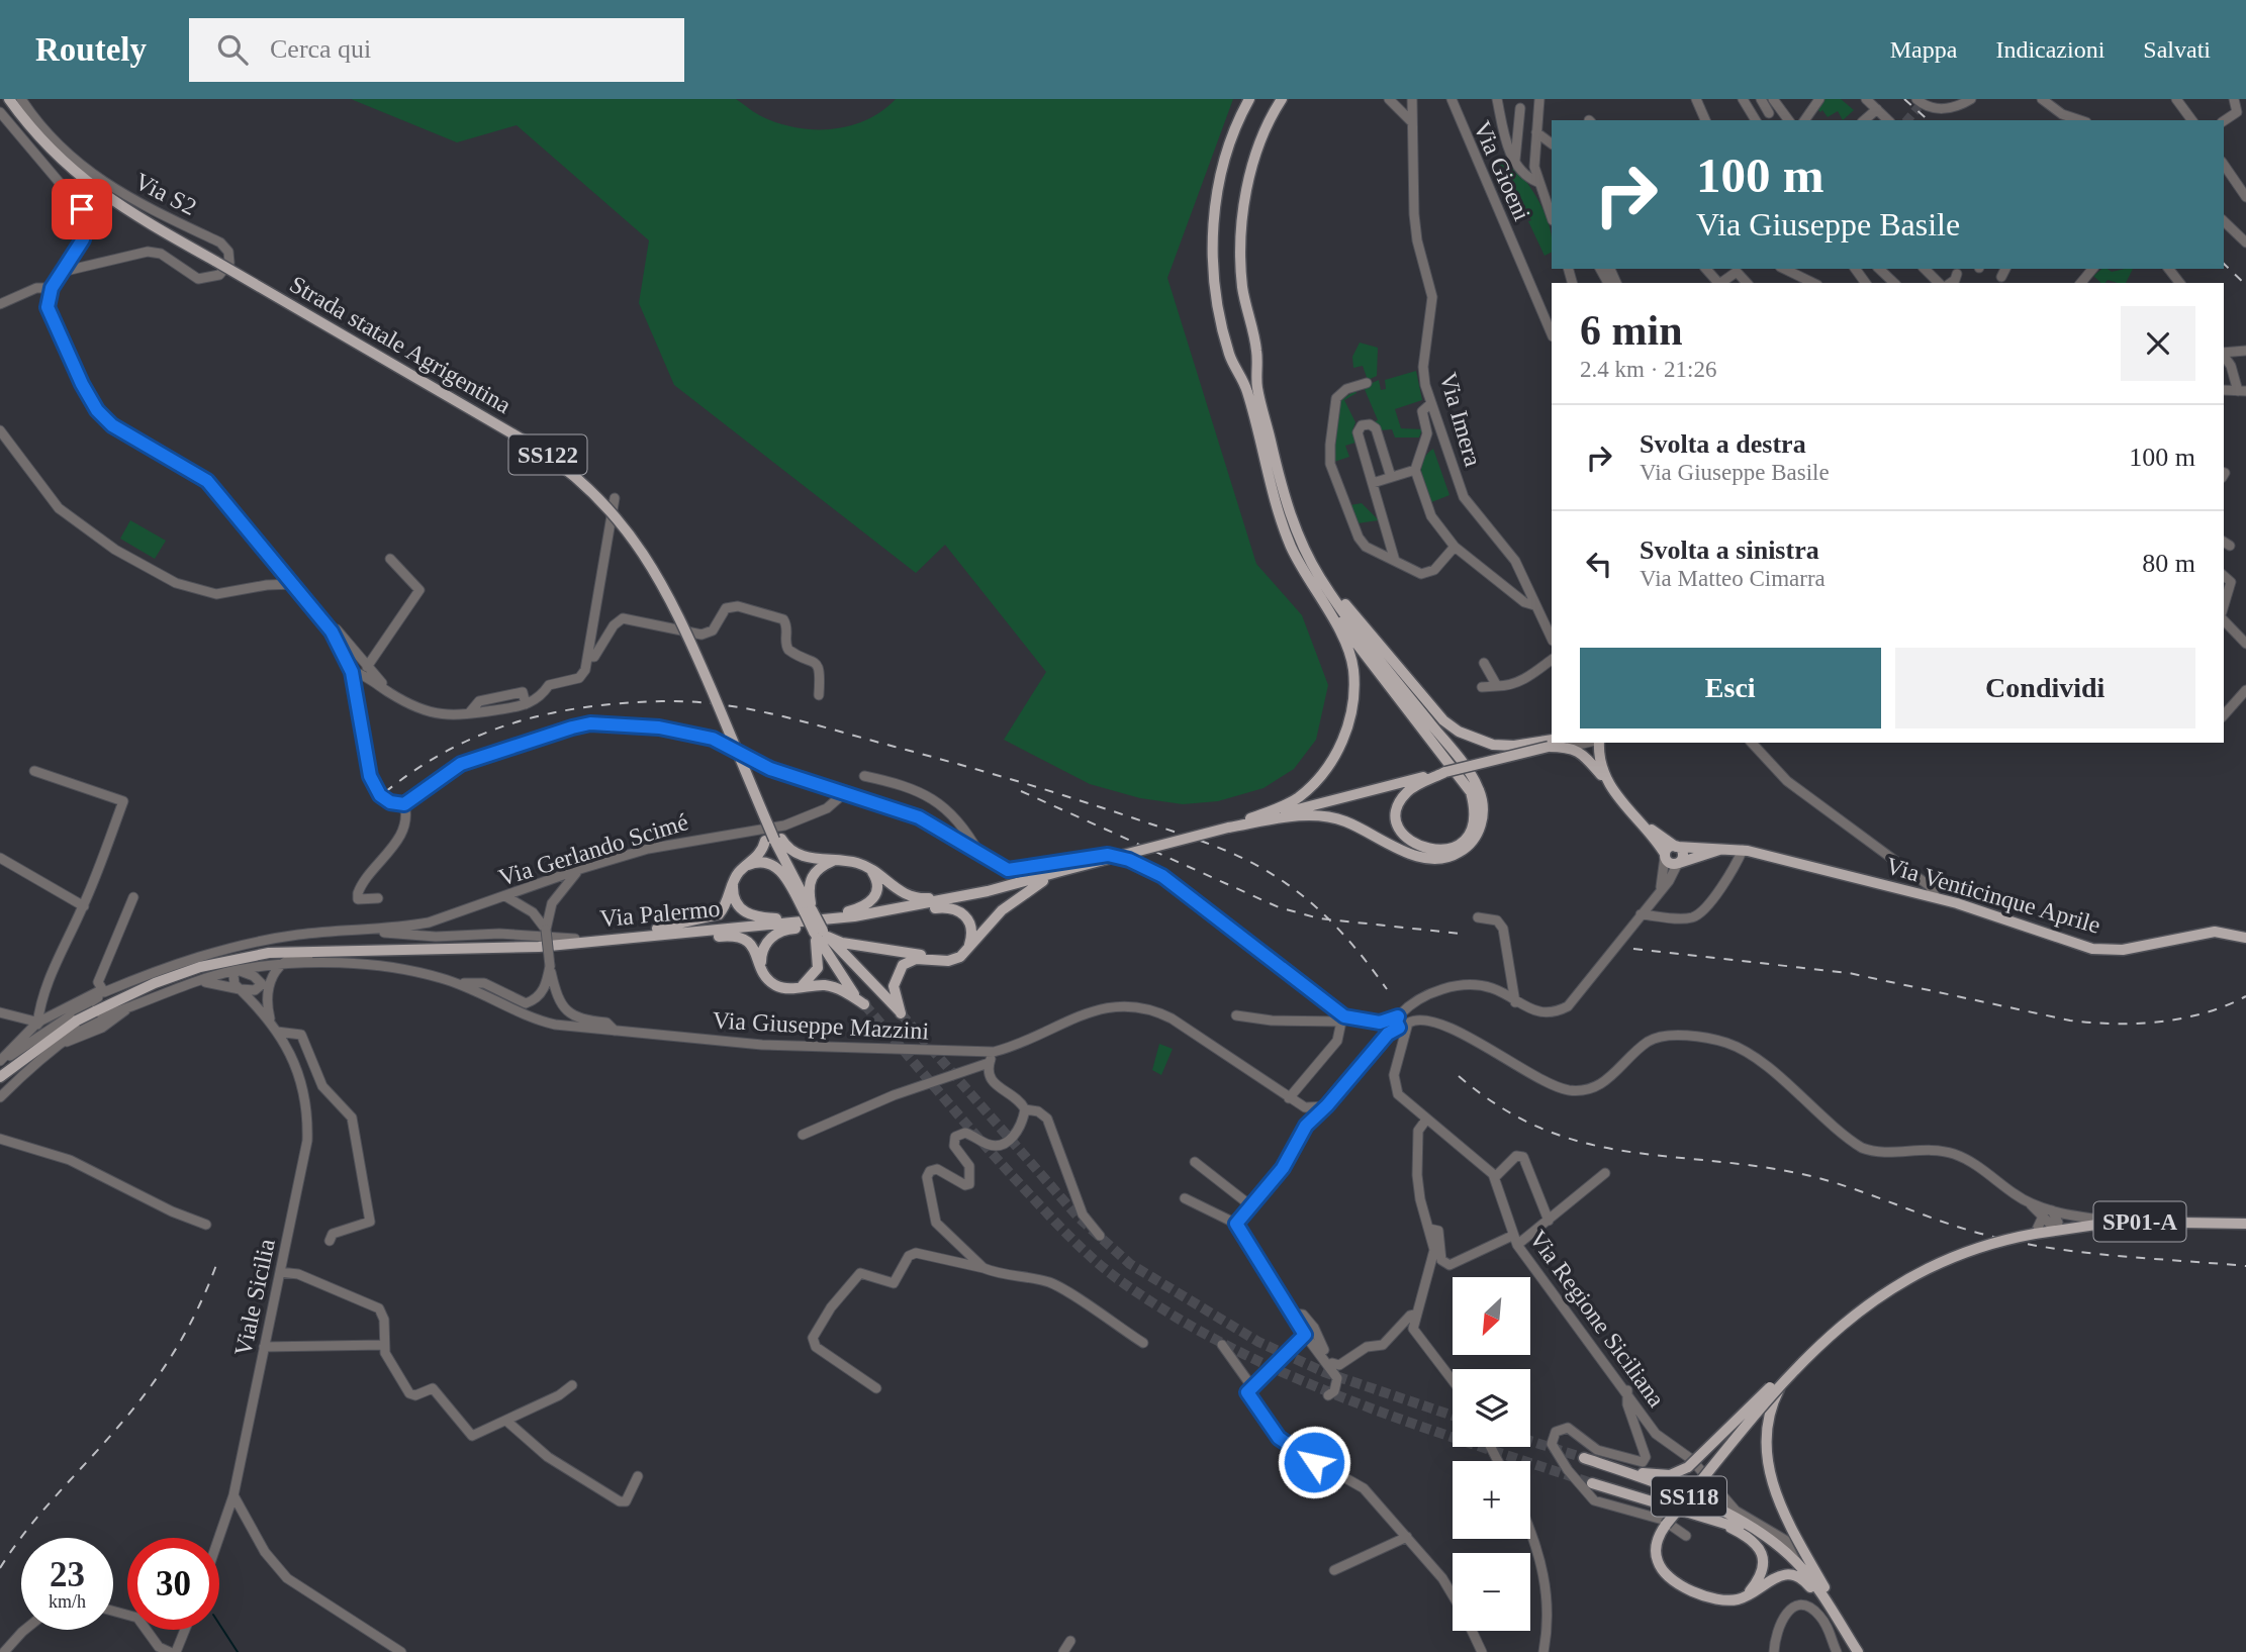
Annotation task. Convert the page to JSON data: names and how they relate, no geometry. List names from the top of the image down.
{
  "streets": {
    "main road": [
      "Strada statale Agrigentina",
      "SS122",
      "Via Venticinque Aprile",
      "Via Palermo",
      "SP01-A",
      "SS118"
    ],
    "street": [
      "Via Gioeni",
      "Via S2",
      "Via Imera",
      "Via Gerlando Scimé",
      "Via Giuseppe Mazzini",
      "Viale Sicilia",
      "Via Regione Siciliana"
    ]
  },
  "crossings": [
    ["Via Palermo", "Via Giuseppe Mazzini"],
    ["Via Regione Siciliana", "SS118"]
  ],
  "north": "bottom left",
  "page": {
    "header": "Routely",
    "search": "Cerca qui",
    "nav": ["Mappa", "Indicazioni", "Salvati"],
    "turn": ["100 m", "Via Giuseppe Basile"],
    "heading": ["6 min", "2.4 km · 21:26"],
    "list": [
      {
        "name": "Svolta a destra",
        "note": "Via Giuseppe Basile",
        "value": "100 m"
      },
      {
        "name": "Svolta a sinistra",
        "note": "Via Matteo Cimarra",
        "value": "80 m"
      }
    ],
    "buttons": ["Esci", "Condividi"],
    "map_buttons": ["+", "−"],
    "speed": "23 km/h",
    "limit": "30"
  }
}
